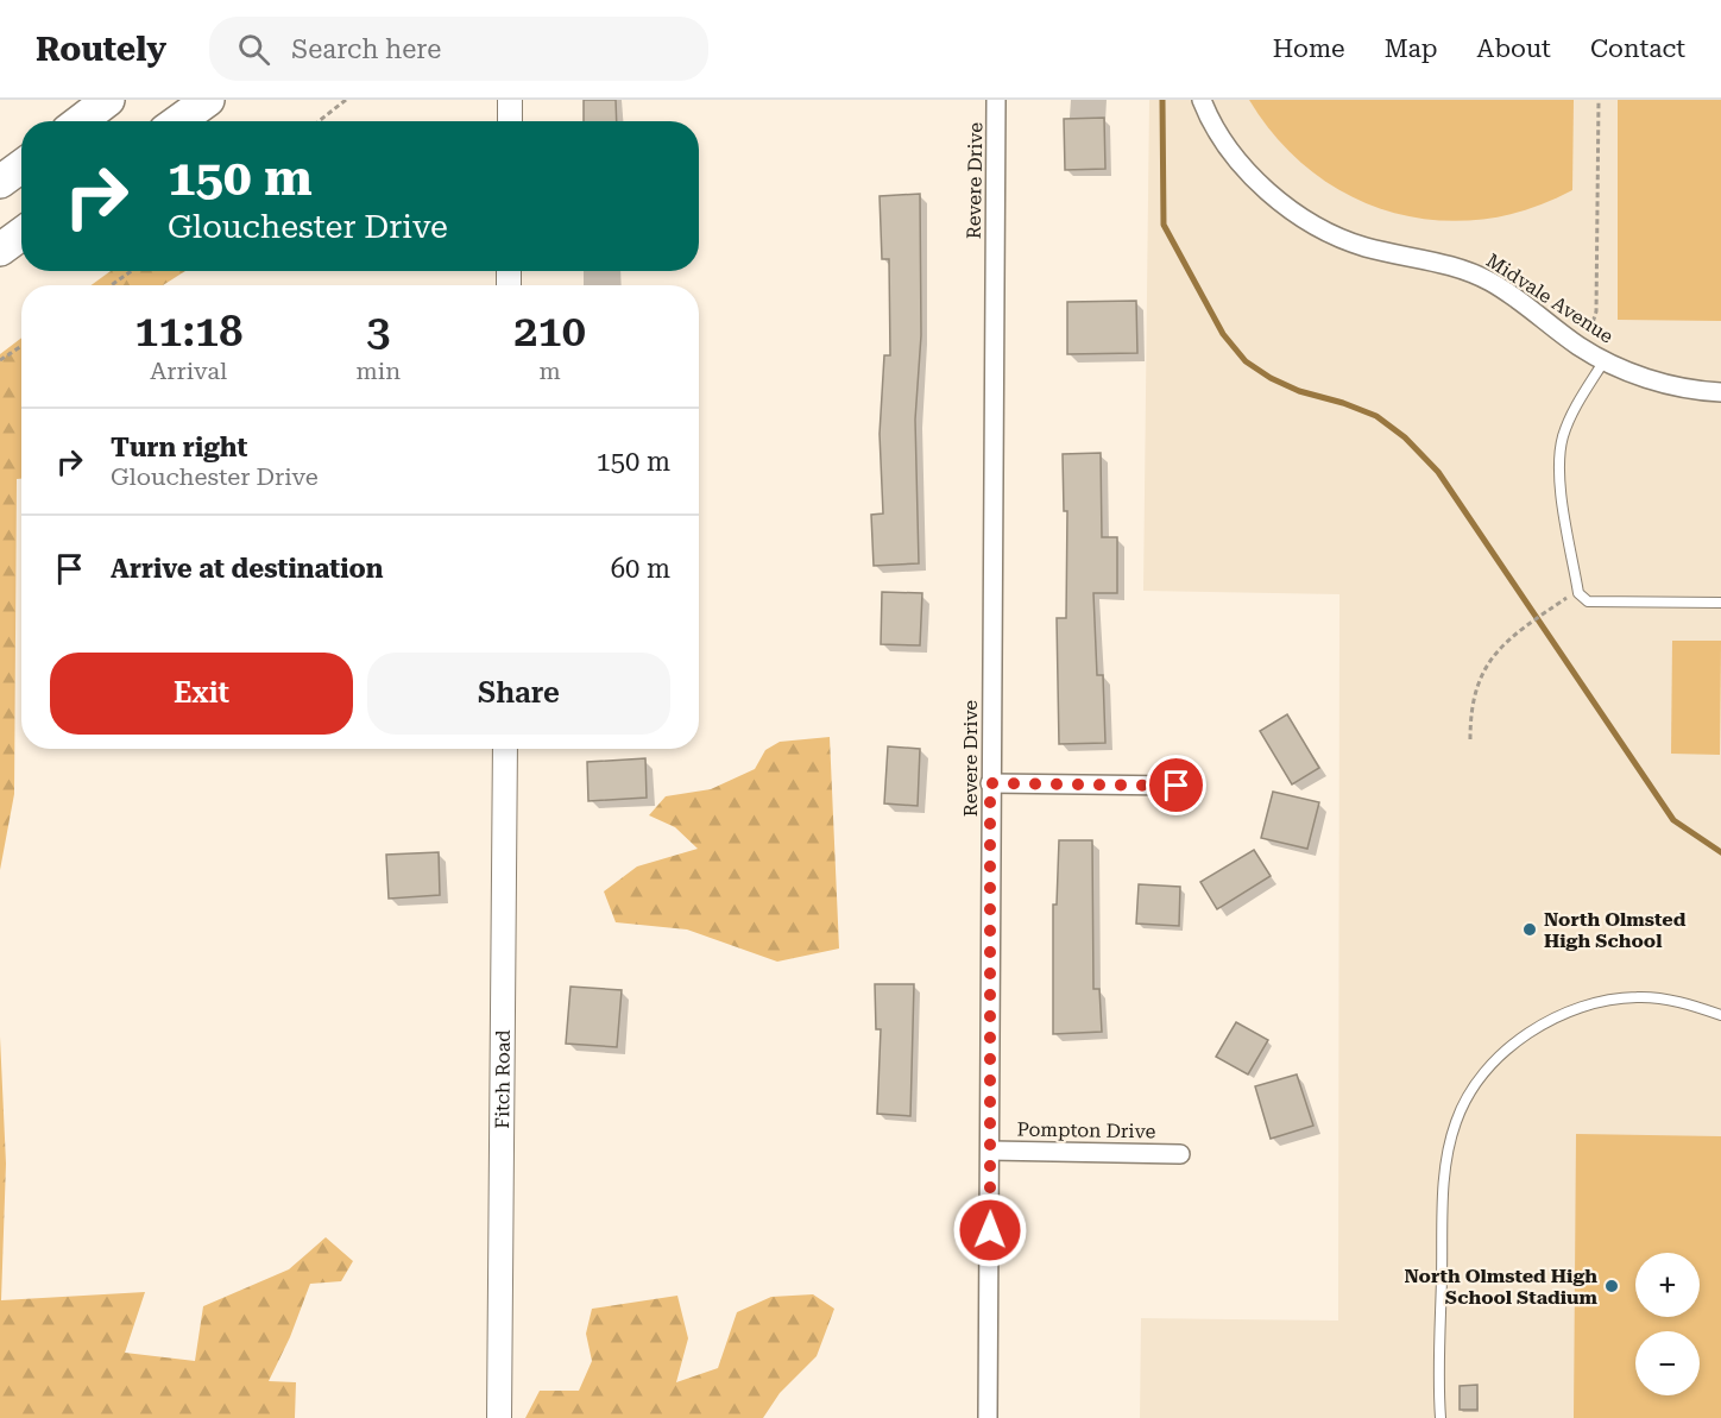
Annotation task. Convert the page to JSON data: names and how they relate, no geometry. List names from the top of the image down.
{
  "streets": {
    "street": [
      "Revere Drive",
      "Midvale Avenue",
      "Fitch Road",
      "Pompton Drive"
    ]
  },
  "crossings": [
    ["Revere Drive", "Pompton Drive"]
  ],
  "places": ["North Olmsted High School", "North Olmsted High School Stadium"],
  "page": {
    "header": "Routely",
    "search": "Search here",
    "nav": [
      "Home",
      "Map",
      "About",
      "Contact"
    ],
    "turn": ["150 m", "Glouchester Drive"],
    "eta": [
      "11:18",
      "Arrival",
      "3",
      "min",
      "210",
      "m"
    ],
    "list": [
      {
        "name": "Turn right",
        "note": "Glouchester Drive",
        "value": "150 m"
      },
      {
        "name": "Arrive at destination",
        "value": "60 m"
      }
    ],
    "buttons": ["Exit", "Share"],
    "map_buttons": ["+", "−"]
  }
}
